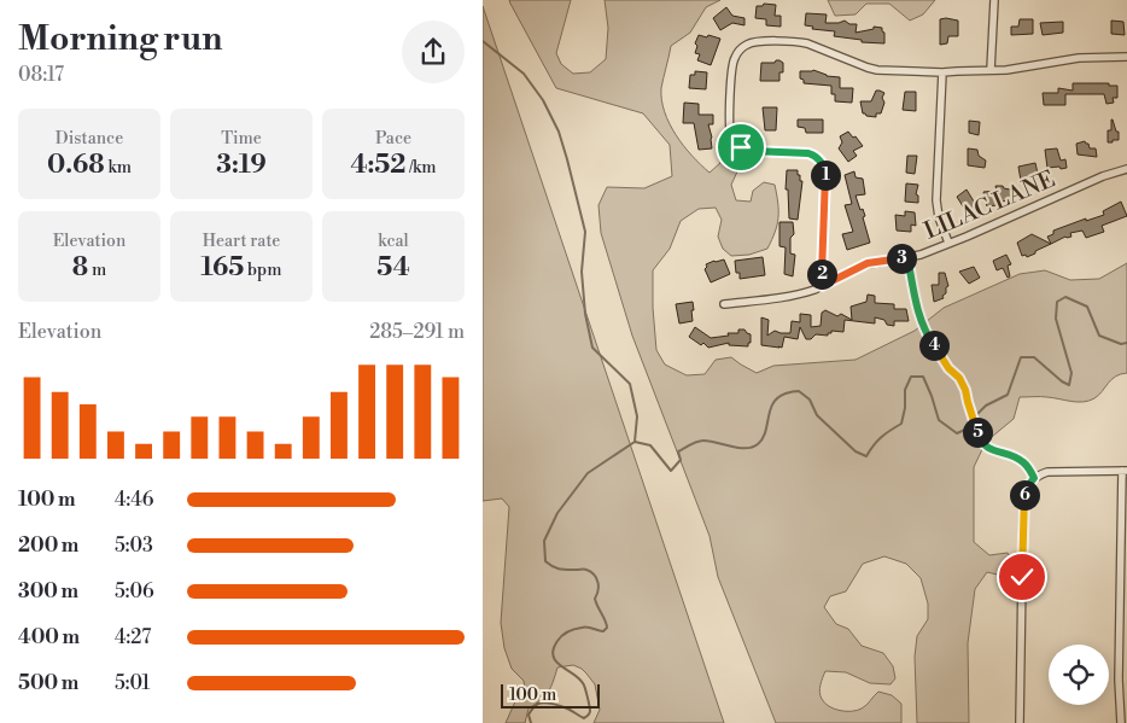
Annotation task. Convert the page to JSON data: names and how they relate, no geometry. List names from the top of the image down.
{
  "streets": {
    "street": ["LILAC LANE"]
  },
  "scale_bar": "100 m",
  "page": {
    "heading": ["Morning run", "08:17"],
    "stats": [
      ["Distance", "0.68 km"],
      ["Time", "3:19"],
      ["Pace", "4:52 /km"],
      ["Elevation", "8 m"],
      ["Heart rate", "165 bpm"],
      ["kcal", "54"]
    ],
    "pins": [
      "1",
      "3",
      "2",
      "4",
      "5",
      "6"
    ],
    "chart": ["Elevation", "285–291 m"],
    "list": [
      {
        "name": "100 m",
        "note": "4:46"
      },
      {
        "name": "200 m",
        "note": "5:03"
      },
      {
        "name": "300 m",
        "note": "5:06"
      },
      {
        "name": "400 m",
        "note": "4:27"
      },
      {
        "name": "500 m",
        "note": "5:01"
      }
    ],
    "scale": "100 m"
  }
}
